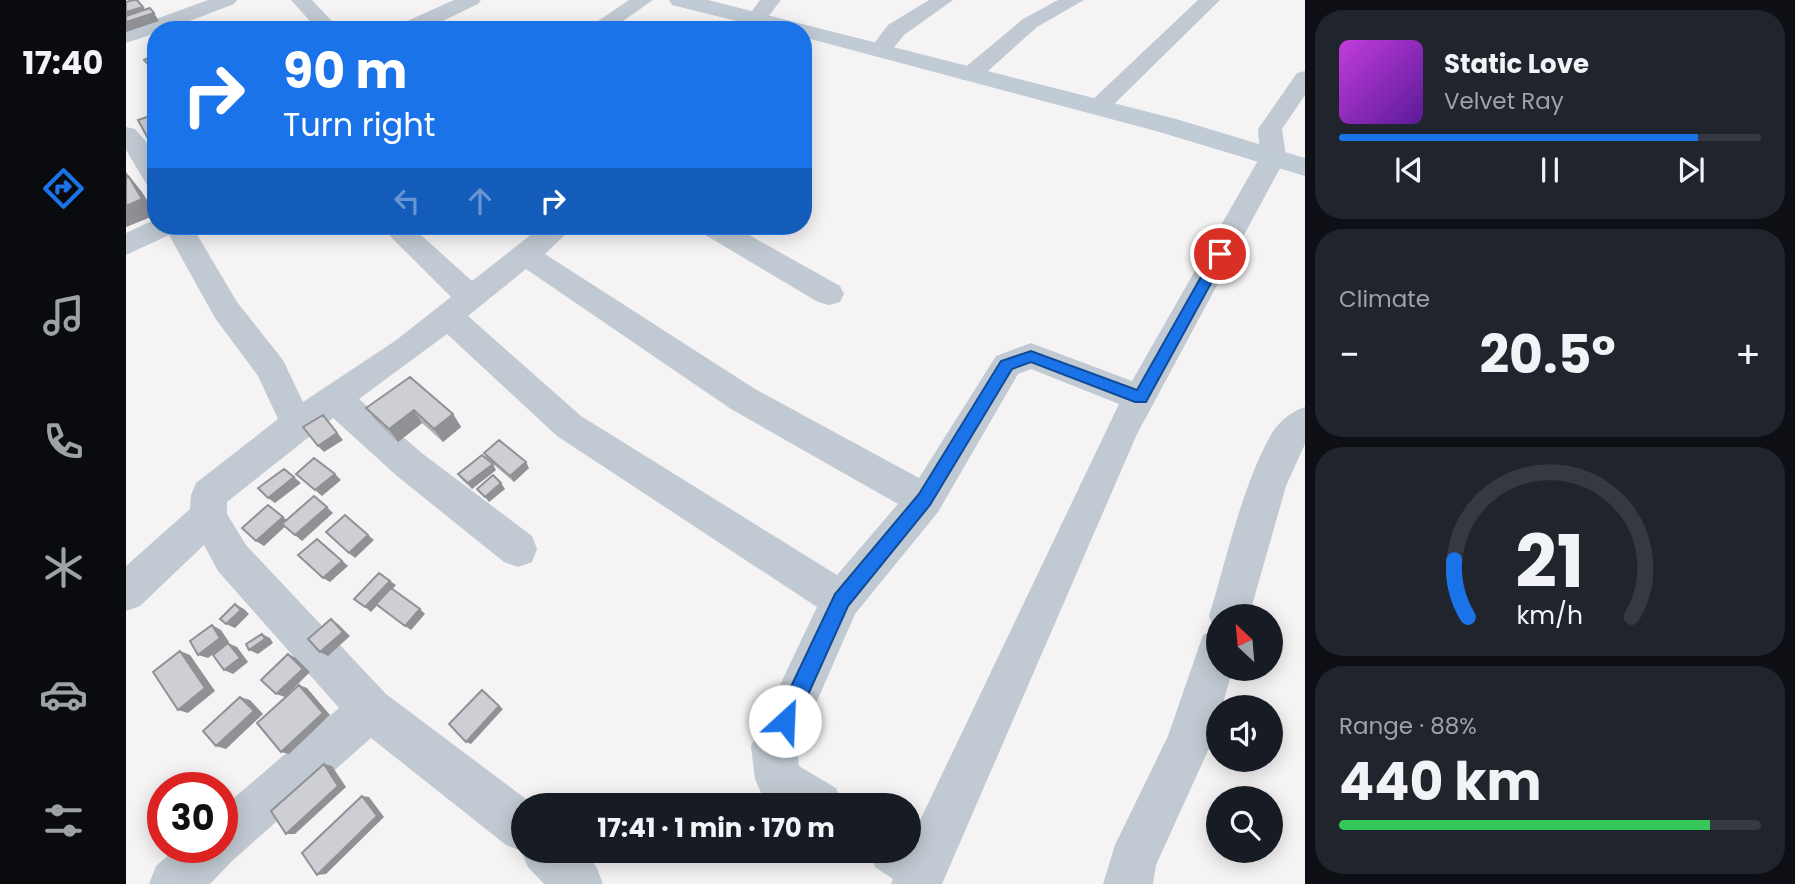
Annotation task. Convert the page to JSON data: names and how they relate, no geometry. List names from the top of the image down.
{
  "north": "top left",
  "page": {
    "tabs": "17:40",
    "turn": ["90 m", "Turn right"],
    "song": ["Static Love", "Velvet Ray"],
    "tile": [
      "Climate",
      ["Range · 88%", "440 km"]
    ],
    "heat": ["−", "20.5°", "+"],
    "limit": "30",
    "trip": "17:41 · 1 min · 170 m",
    "gauge": ["21", "km/h"]
  }
}
